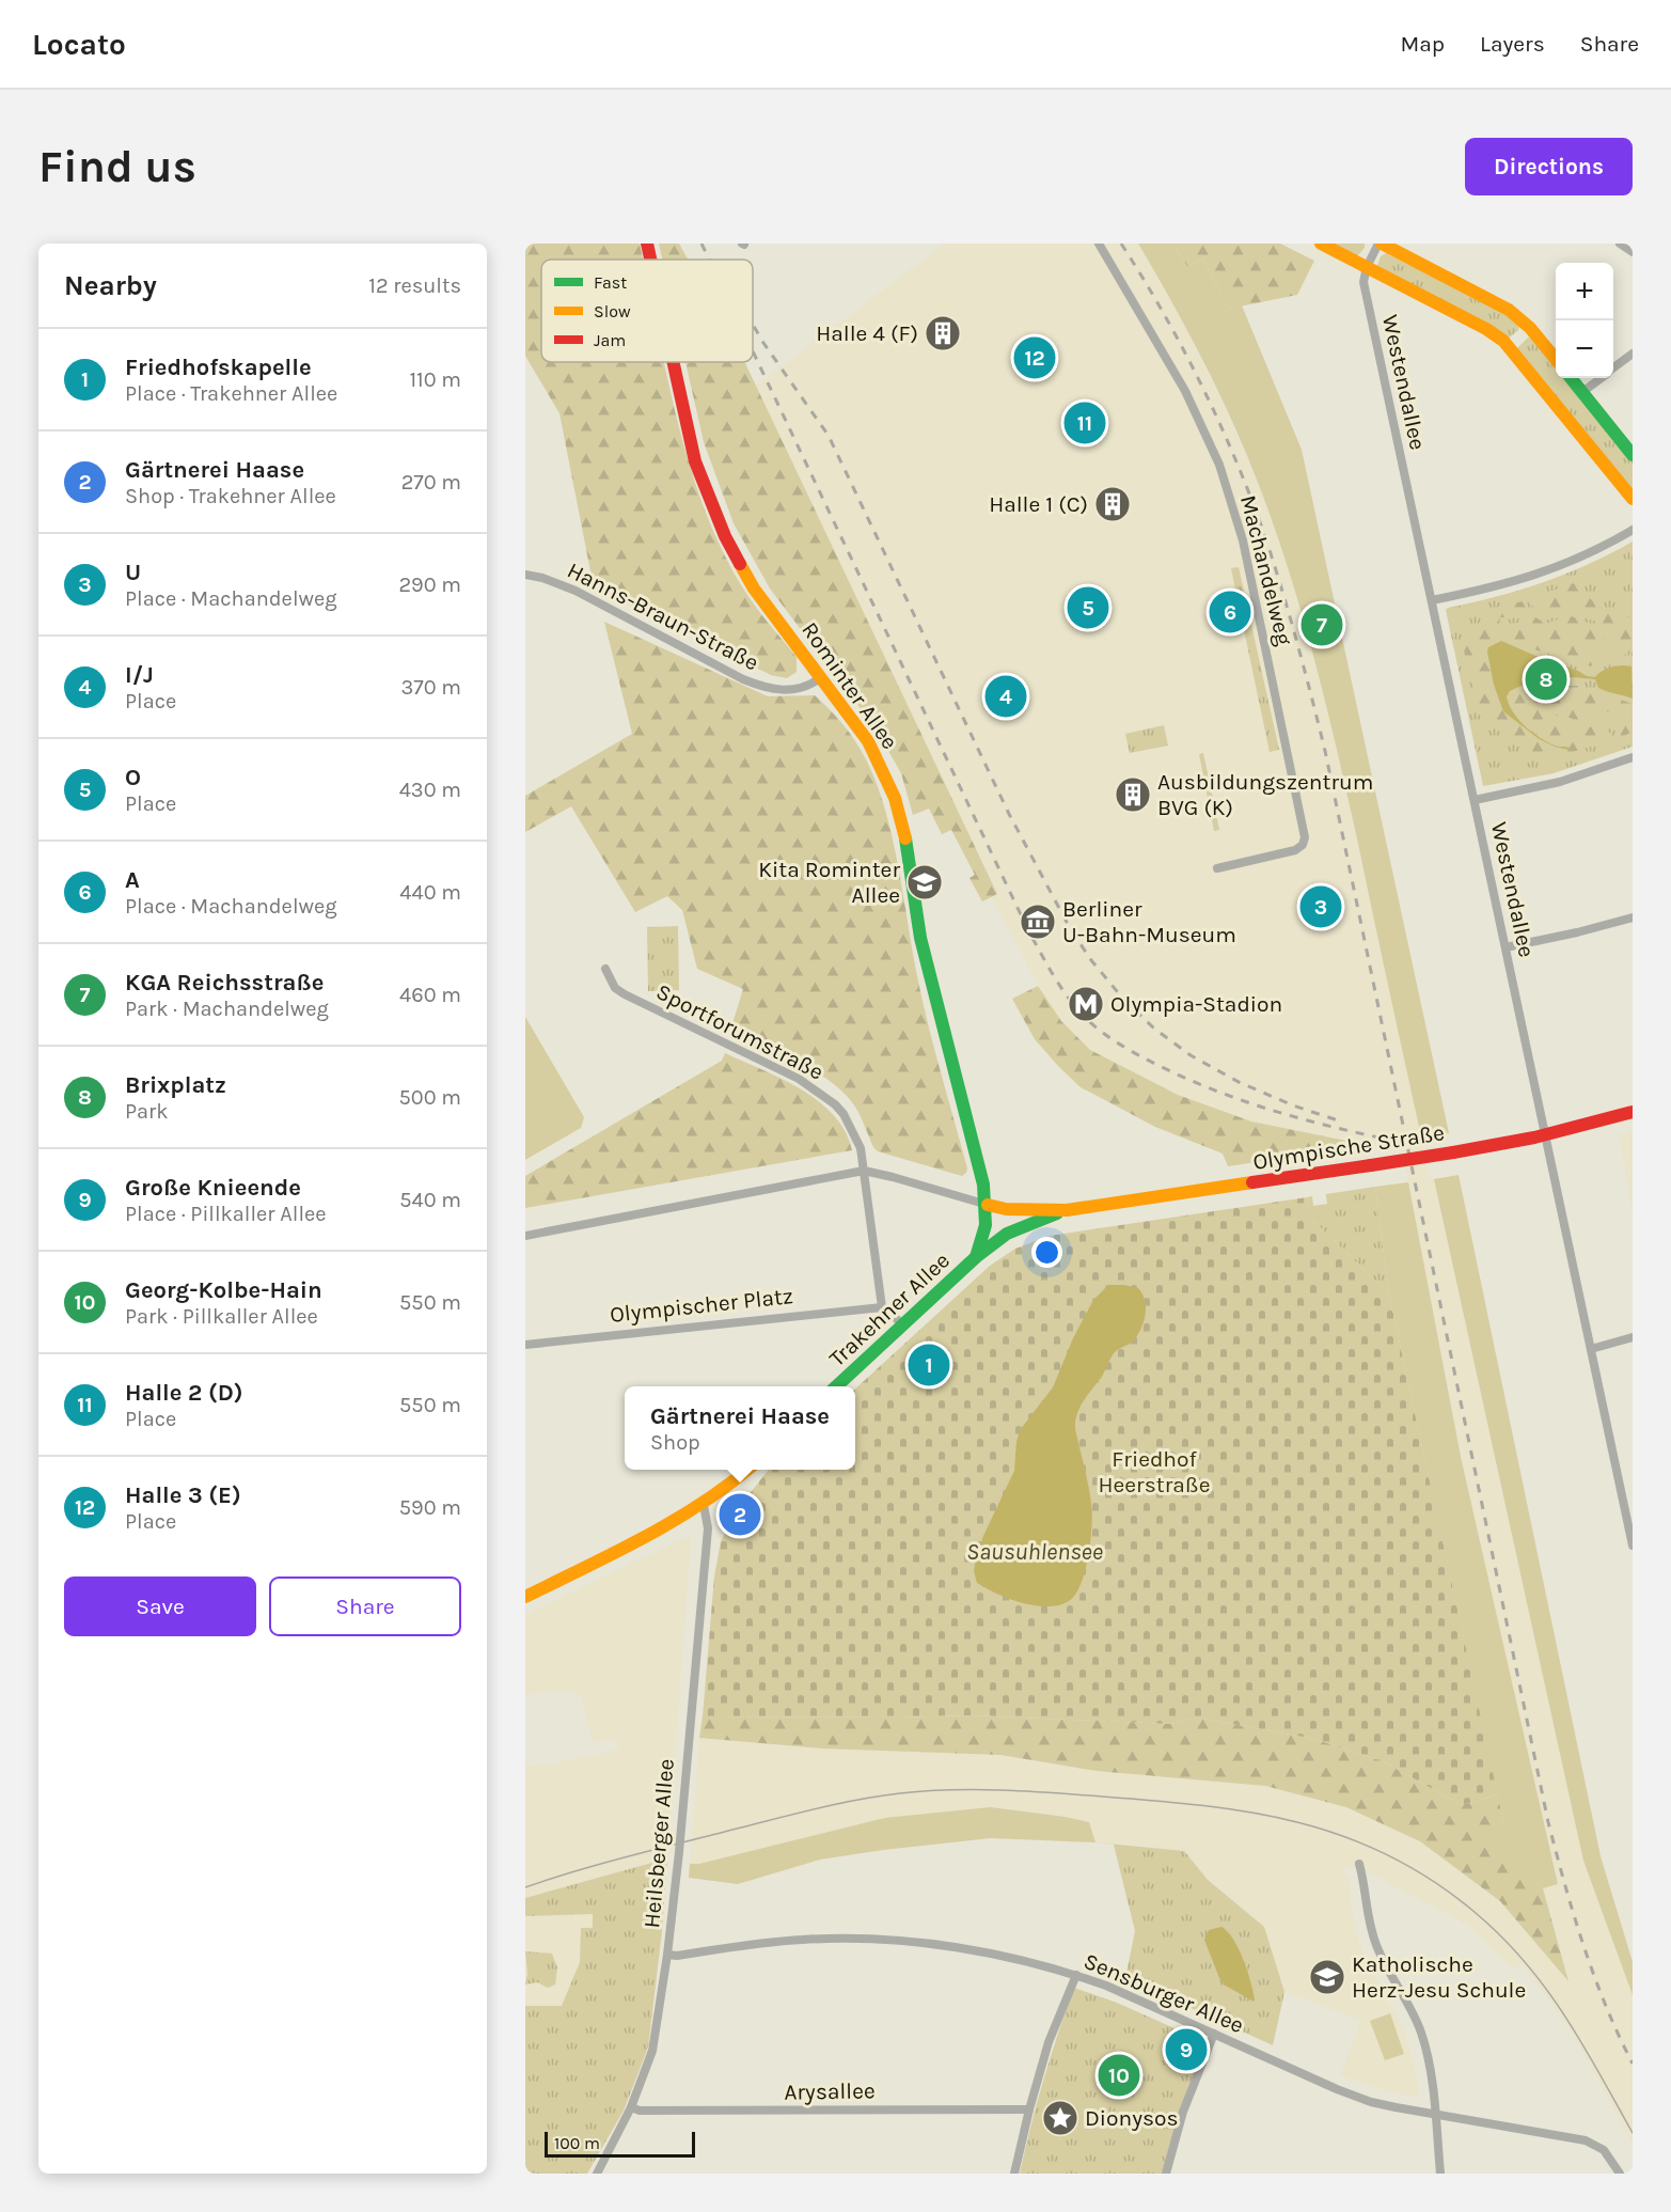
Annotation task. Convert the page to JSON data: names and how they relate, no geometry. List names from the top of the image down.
{
  "streets": {
    "main road": ["Rominter Allee", "Olympische Straße", "Trakehner Allee"],
    "street": [
      "Westendallee",
      "Machandelweg",
      "Hanns-Braun-Straße",
      "Sportforumstraße",
      "Olympischer Platz",
      "Heilsberger Allee",
      "Sensburger Allee",
      "Arysallee"
    ]
  },
  "crossings": [
    ["Westendallee", "Olympische Straße"],
    ["Hanns-Braun-Straße", "Rominter Allee"],
    ["Rominter Allee", "Olympische Straße"],
    ["Olympische Straße", "Trakehner Allee"],
    ["Heilsberger Allee", "Sensburger Allee"],
    ["Heilsberger Allee", "Arysallee"]
  ],
  "water": ["Sausuhlensee"],
  "parks": ["Friedhof Heerstraße"],
  "places": {
    "building": ["Halle 4 (F)", "Halle 1 (C)", "Ausbildungszentrum BVG (K)"],
    "school or university": ["Kita Rominter Allee", "Katholische Herz-Jesu Schule"],
    "museum": ["Berliner U-Bahn-Museum"],
    "metro station": ["Olympia-Stadion"],
    "place": ["Dionysos"]
  },
  "legend": ["Fast", "Slow", "Jam"],
  "scale_bar": "100 m",
  "page": {
    "header": "Locato",
    "nav": ["Map", "Layers", "Share"],
    "buttons": [
      "Directions",
      ["Save", "Share"]
    ],
    "title": "Find us",
    "heading": ["Nearby", "12 results"],
    "map_buttons": ["+", "−"],
    "list": [
      {
        "mark": "1",
        "name": "Friedhofskapelle",
        "note": "Place · Trakehner Allee",
        "value": "110 m"
      },
      {
        "mark": "2",
        "name": "Gärtnerei Haase",
        "note": "Shop · Trakehner Allee",
        "value": "270 m"
      },
      {
        "mark": "3",
        "name": "U",
        "note": "Place · Machandelweg",
        "value": "290 m"
      },
      {
        "mark": "4",
        "name": "I/J",
        "note": "Place",
        "value": "370 m"
      },
      {
        "mark": "5",
        "name": "O",
        "note": "Place",
        "value": "430 m"
      },
      {
        "mark": "6",
        "name": "A",
        "note": "Place · Machandelweg",
        "value": "440 m"
      },
      {
        "mark": "7",
        "name": "KGA Reichsstraße",
        "note": "Park · Machandelweg",
        "value": "460 m"
      },
      {
        "mark": "8",
        "name": "Brixplatz",
        "note": "Park",
        "value": "500 m"
      },
      {
        "mark": "9",
        "name": "Große Knieende",
        "note": "Place · Pillkaller Allee",
        "value": "540 m"
      },
      {
        "mark": "10",
        "name": "Georg-Kolbe-Hain",
        "note": "Park · Pillkaller Allee",
        "value": "550 m"
      },
      {
        "mark": "11",
        "name": "Halle 2 (D)",
        "note": "Place",
        "value": "550 m"
      },
      {
        "mark": "12",
        "name": "Halle 3 (E)",
        "note": "Place",
        "value": "590 m"
      }
    ],
    "pins": [
      "12",
      "11",
      "5",
      "6",
      "7",
      "8",
      "4",
      "3",
      "1",
      "2",
      "9",
      "10"
    ],
    "popup": ["Gärtnerei Haase", "Shop"],
    "scale": "100 m"
  }
}
